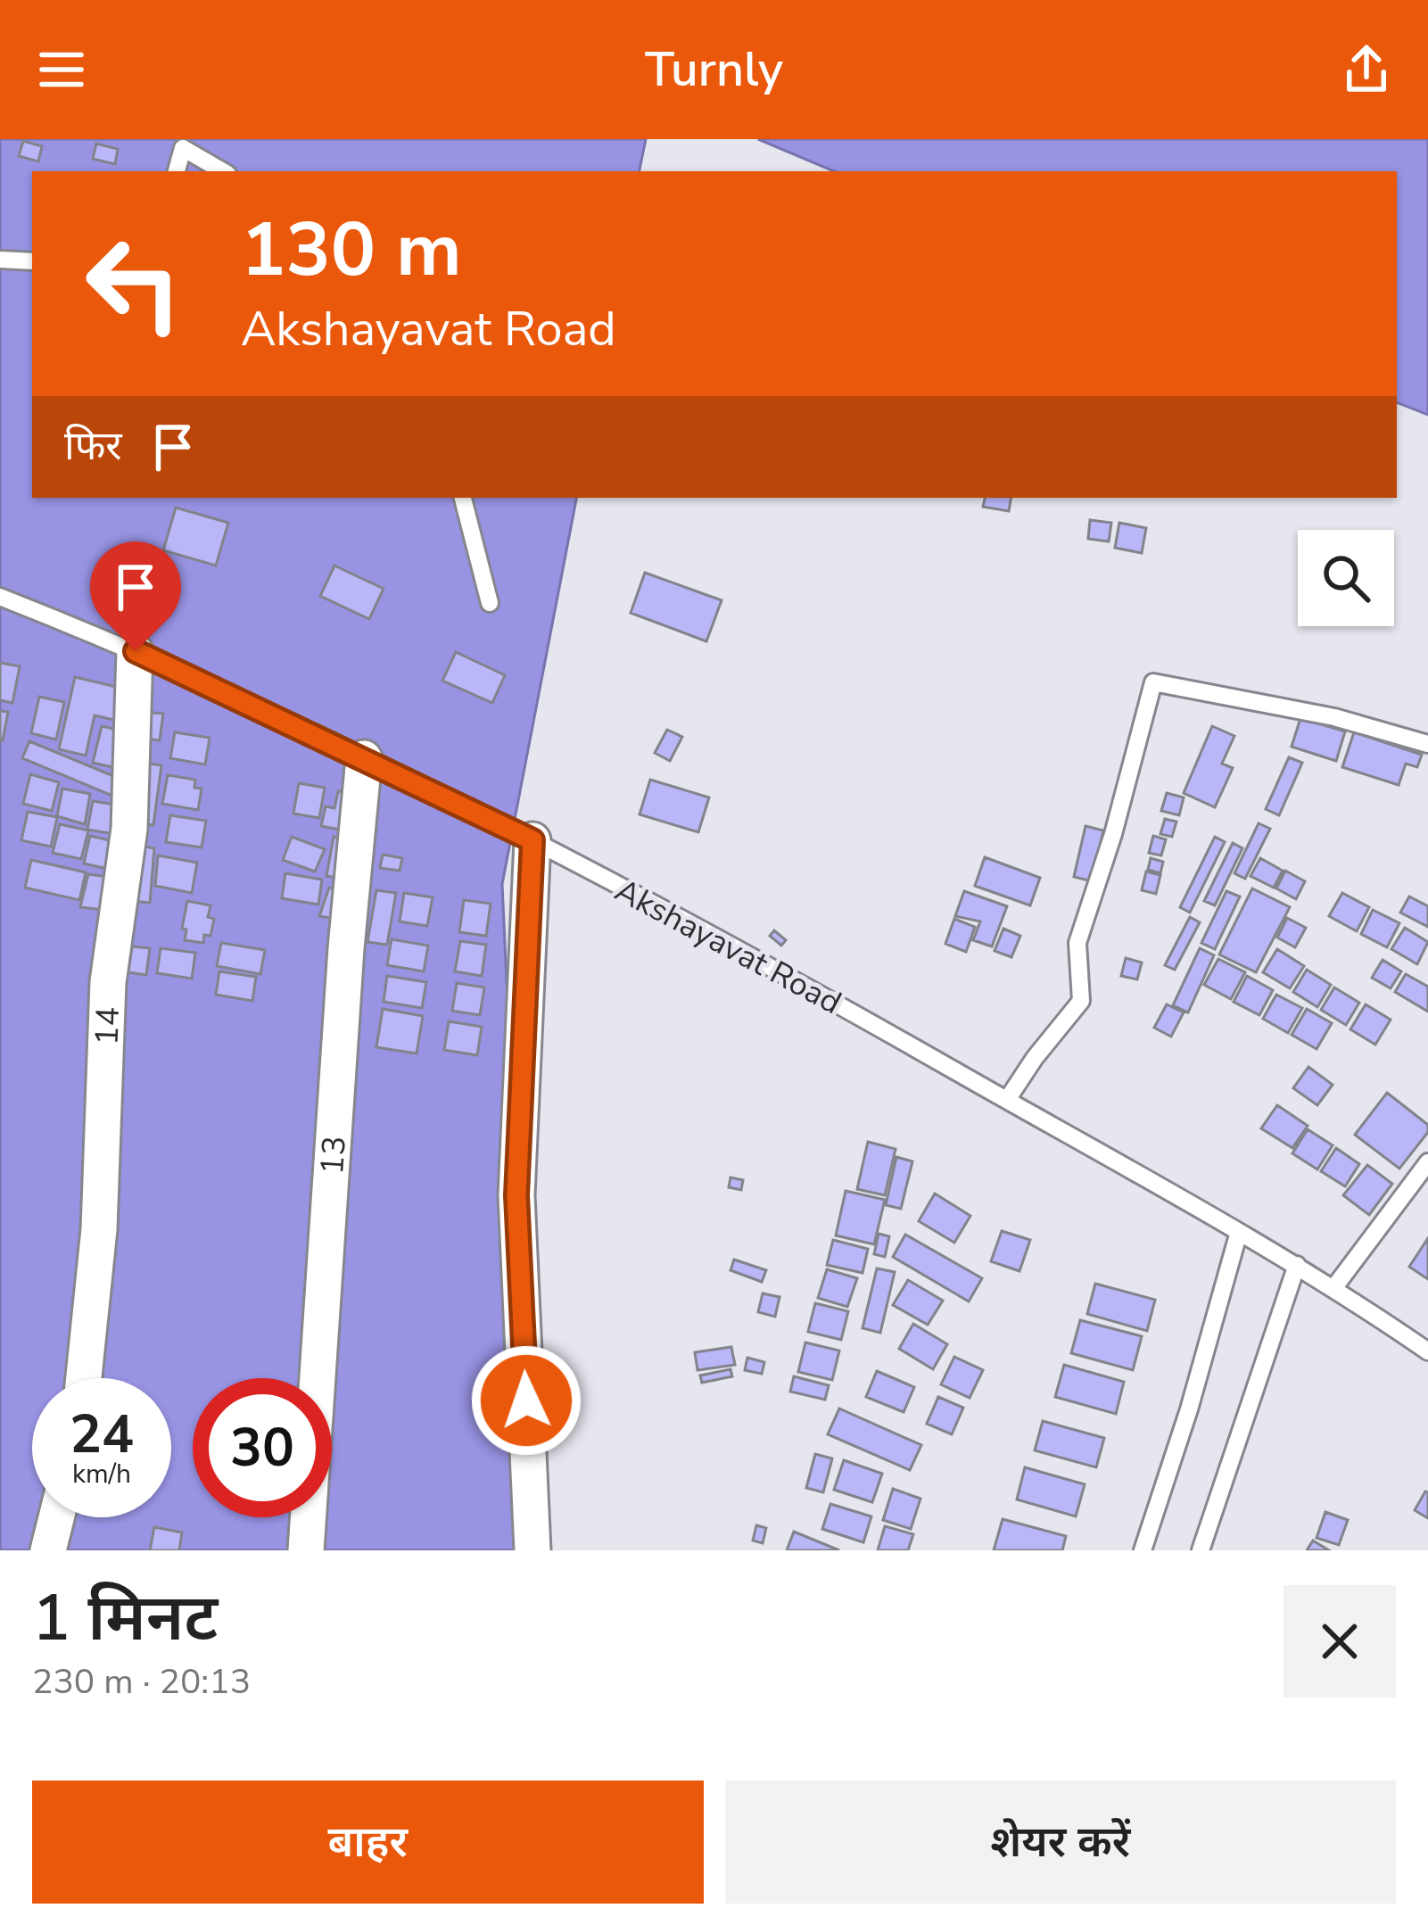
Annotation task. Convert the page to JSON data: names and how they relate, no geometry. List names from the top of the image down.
{
  "streets": {
    "street": ["14", "13"],
    "lane": ["Akshayavat Road"]
  },
  "crossings": [
    ["Akshayavat Road", "14"],
    ["Akshayavat Road", "13"]
  ],
  "page": {
    "header": "Turnly",
    "turn": ["130 m", "Akshayavat Road"],
    "then": "फिर",
    "speed": "24 km/h",
    "limit": "30",
    "heading": ["1 मिनट", "230 m · 20:13"],
    "buttons": ["बाहर", "शेयर करें"]
  }
}
